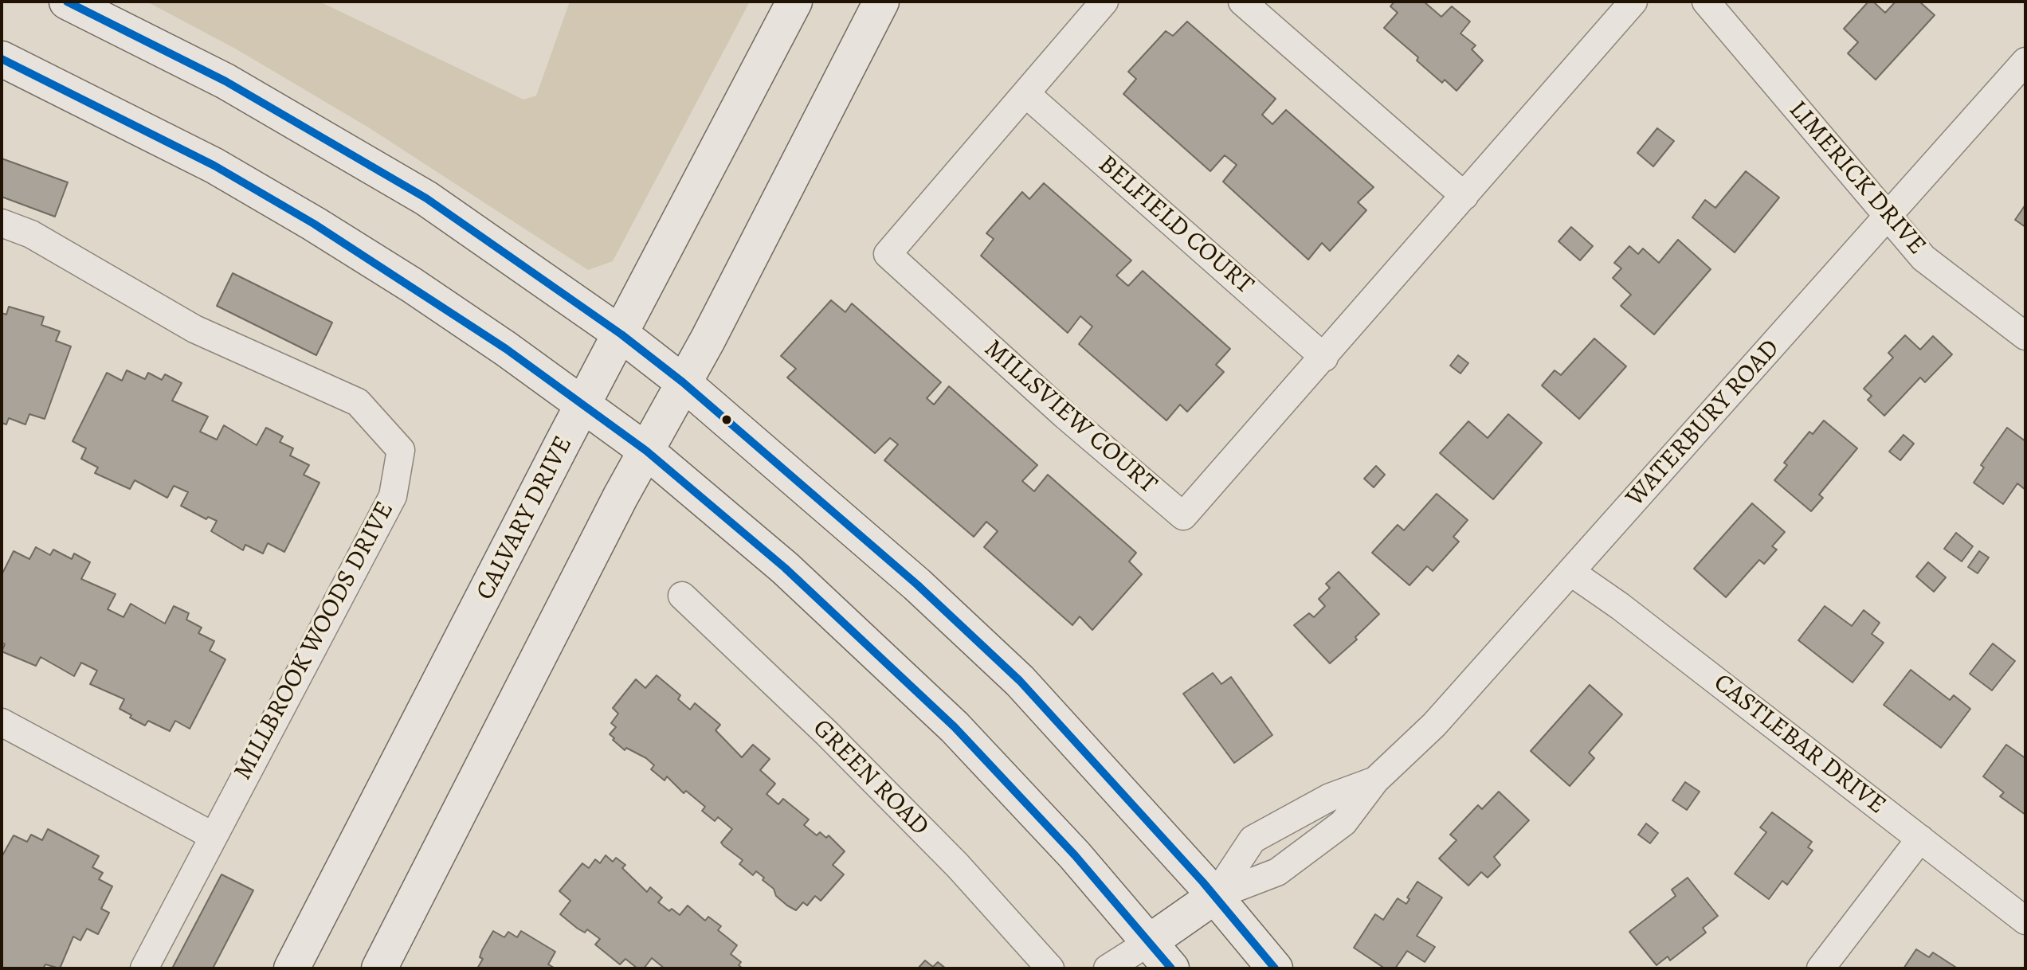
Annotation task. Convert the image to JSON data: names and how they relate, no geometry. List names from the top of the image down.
{
  "streets": {
    "street": [
      "LIMERICK DRIVE",
      "BELFIELD COURT",
      "MILLSVIEW COURT",
      "WATERBURY ROAD",
      "CALVARY DRIVE",
      "MILLBROOK WOODS DRIVE",
      "CASTLEBAR DRIVE",
      "GREEN ROAD"
    ]
  },
  "crossings": [
    ["LIMERICK DRIVE", "WATERBURY ROAD"],
    ["BELFIELD COURT", "MILLSVIEW COURT"],
    ["WATERBURY ROAD", "CASTLEBAR DRIVE"]
  ]
}
